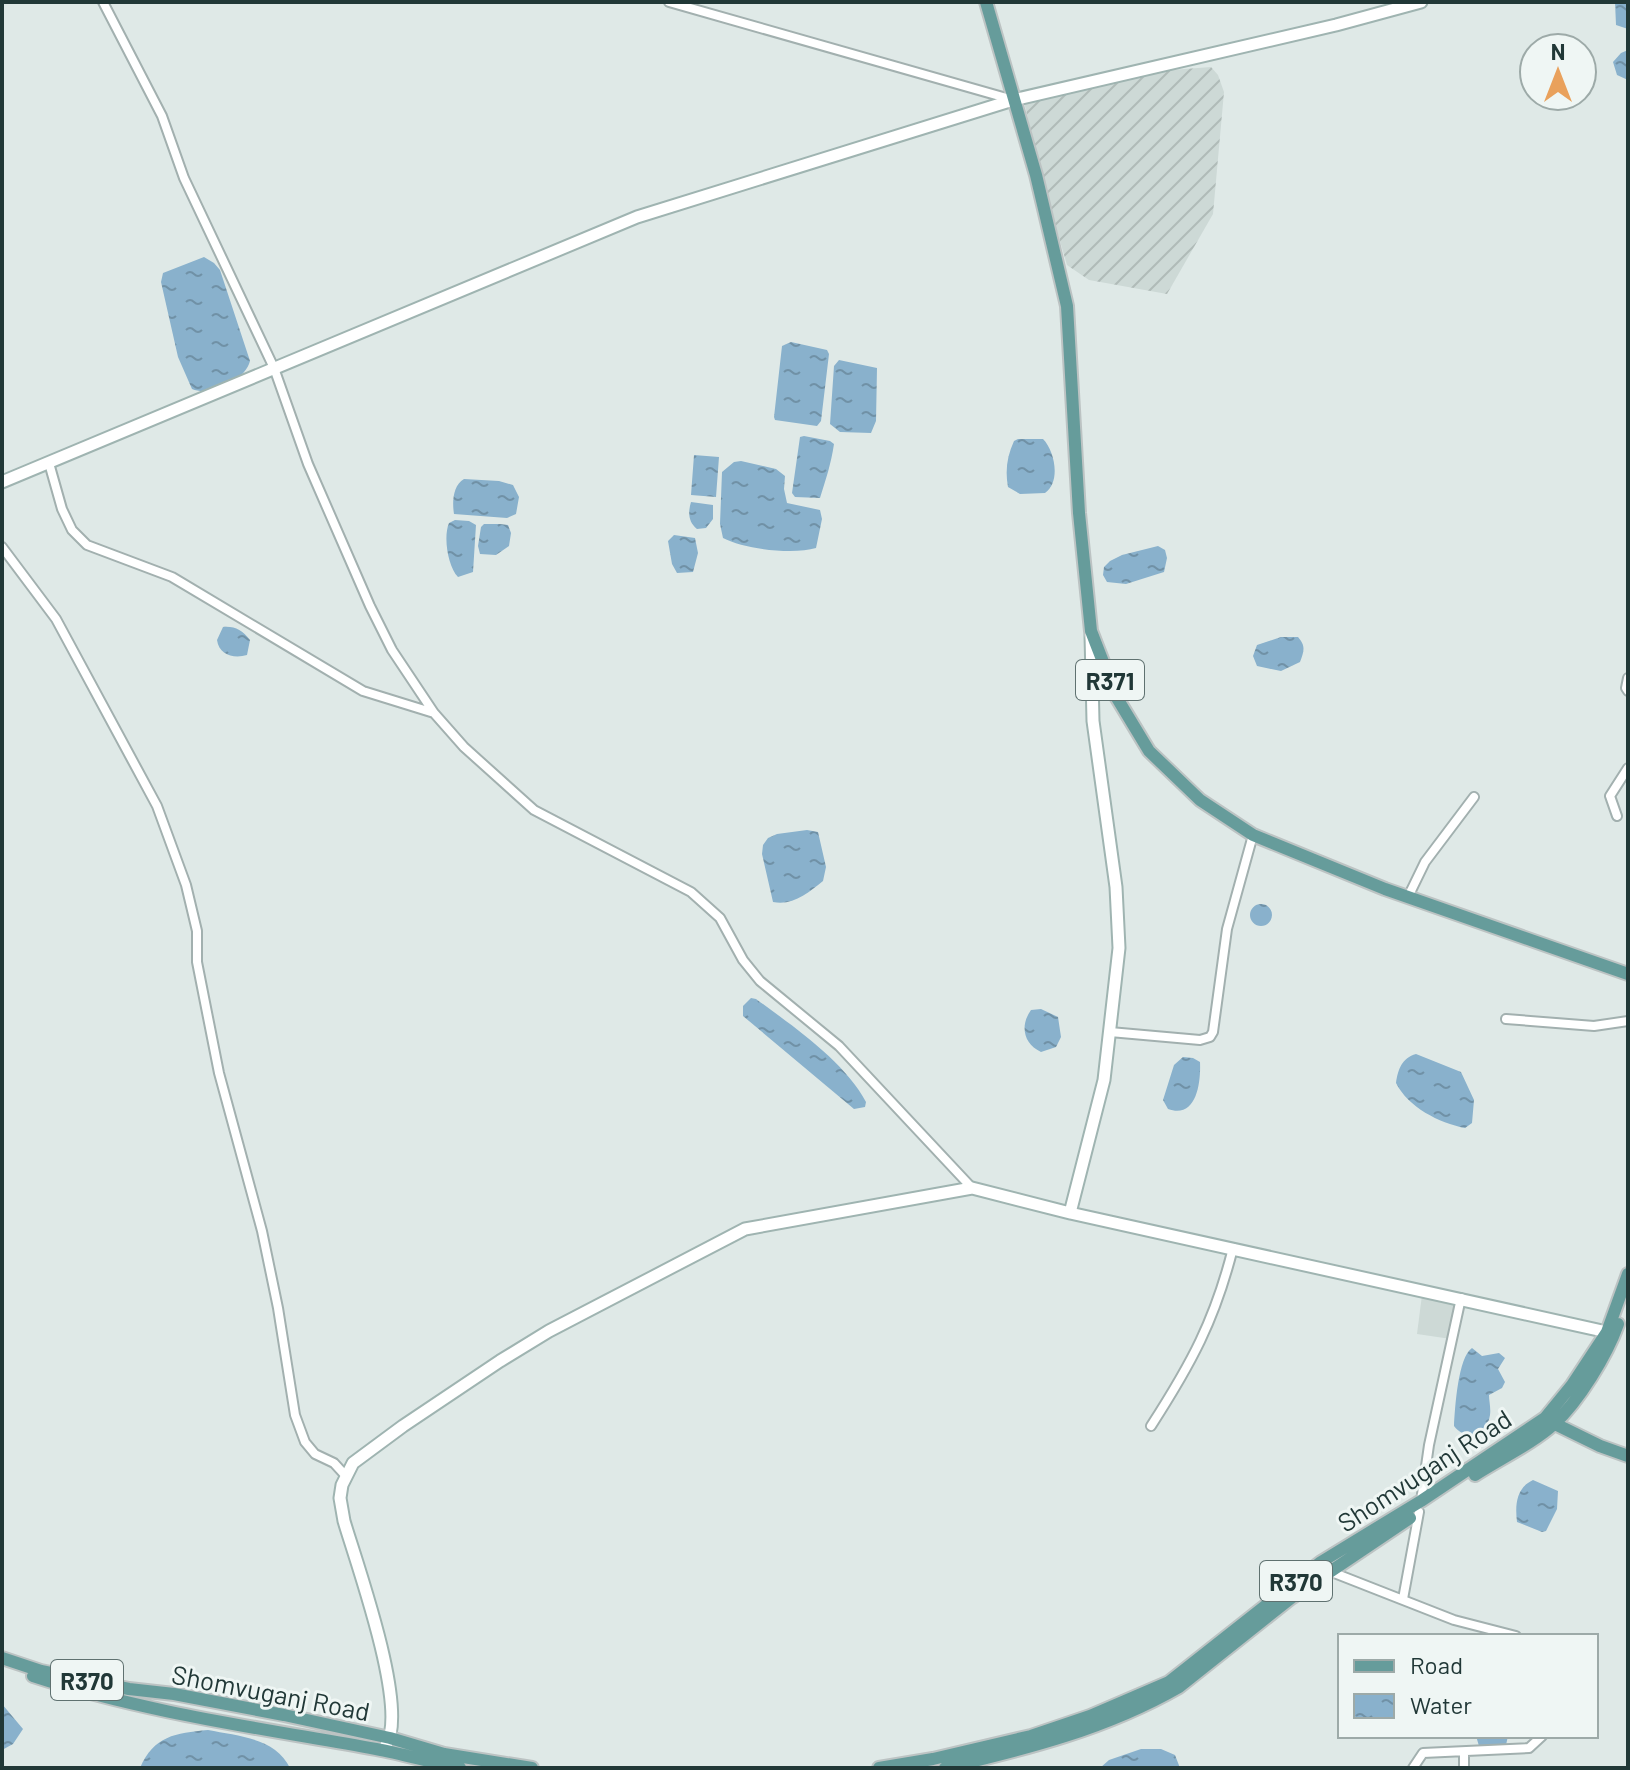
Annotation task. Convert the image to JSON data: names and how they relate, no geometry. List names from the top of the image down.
{
  "streets": {
    "main road": ["R371", "Shomvuganj Road", "R370"]
  },
  "legend": ["Road", "Water"],
  "north": "top"
}
